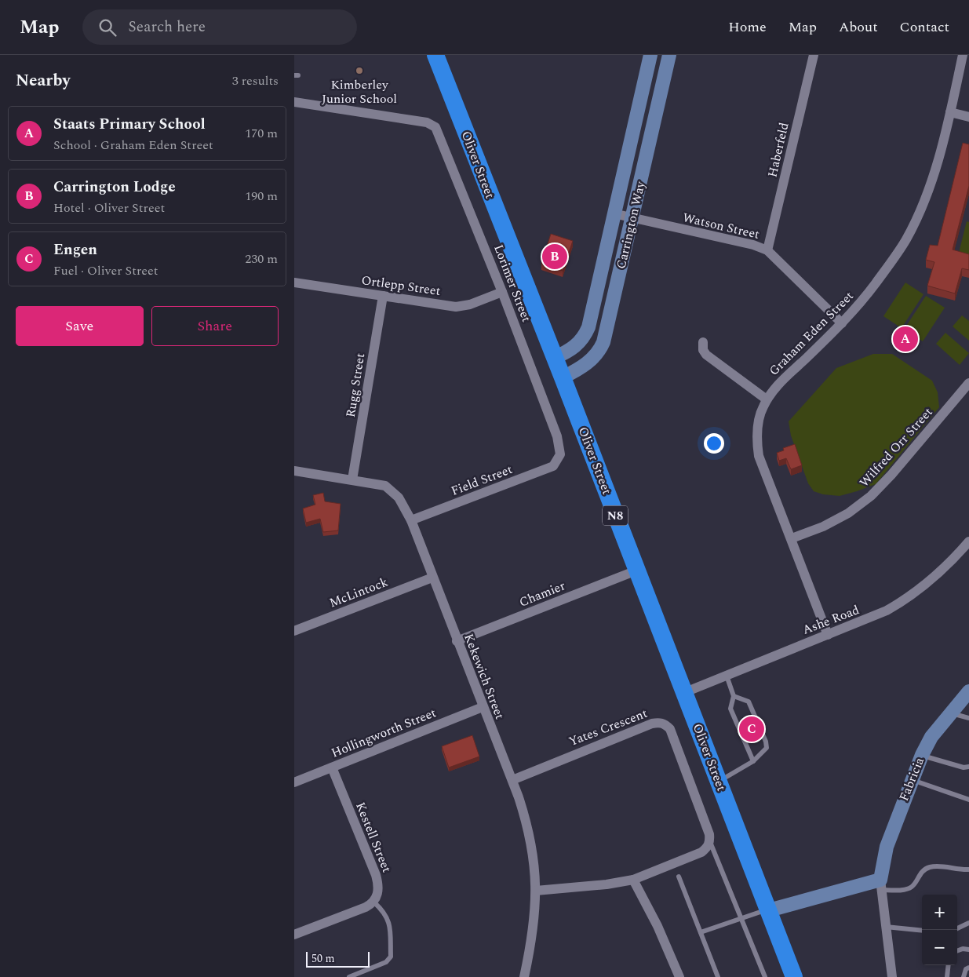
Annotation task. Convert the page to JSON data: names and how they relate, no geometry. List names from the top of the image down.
{
  "streets": {
    "highway": ["Oliver Street", "N8"],
    "street": [
      "Haberfeld",
      "Carrington Way",
      "Watson Street",
      "Lorimer Street",
      "Ortlepp Street",
      "Graham Eden Street",
      "Rugg Street",
      "Wilfred Orr Street",
      "Field Street",
      "McLintock",
      "Chamier",
      "Ashe Road",
      "Kekewich Street",
      "Yates Crescent",
      "Hollingworth Street",
      "Fabricia",
      "Kestell Street"
    ]
  },
  "crossings": [
    ["Haberfeld", "Watson Street"],
    ["Oliver Street", "Carrington Way"],
    ["Oliver Street", "Chamier"],
    ["Oliver Street", "Ashe Road"],
    ["Carrington Way", "Watson Street"],
    ["Watson Street", "Graham Eden Street"],
    ["Lorimer Street", "Ortlepp Street"],
    ["Lorimer Street", "Field Street"],
    ["Ortlepp Street", "Rugg Street"],
    ["Graham Eden Street", "Wilfred Orr Street"],
    ["Graham Eden Street", "Ashe Road"],
    ["Rugg Street", "Kekewich Street"],
    ["Field Street", "Kekewich Street"],
    ["McLintock", "Kekewich Street"],
    ["Chamier", "Kekewich Street"],
    ["Kekewich Street", "Yates Crescent"],
    ["Kekewich Street", "Hollingworth Street"],
    ["Hollingworth Street", "Kestell Street"]
  ],
  "places": ["Kimberley Junior School"],
  "scale_bar": "50 m",
  "page": {
    "header": "Map",
    "search": "Search here",
    "nav": [
      "Home",
      "Map",
      "About",
      "Contact"
    ],
    "heading": ["Nearby", "3 results"],
    "list": [
      {
        "mark": "A",
        "name": "Staats Primary School",
        "note": "School · Graham Eden Street",
        "value": "170 m"
      },
      {
        "mark": "B",
        "name": "Carrington Lodge",
        "note": "Hotel · Oliver Street",
        "value": "190 m"
      },
      {
        "mark": "C",
        "name": "Engen",
        "note": "Fuel · Oliver Street",
        "value": "230 m"
      }
    ],
    "pins": ["B", "A", "C"],
    "buttons": ["Save", "Share"],
    "map_buttons": ["+", "−"],
    "scale": "50 m"
  }
}
